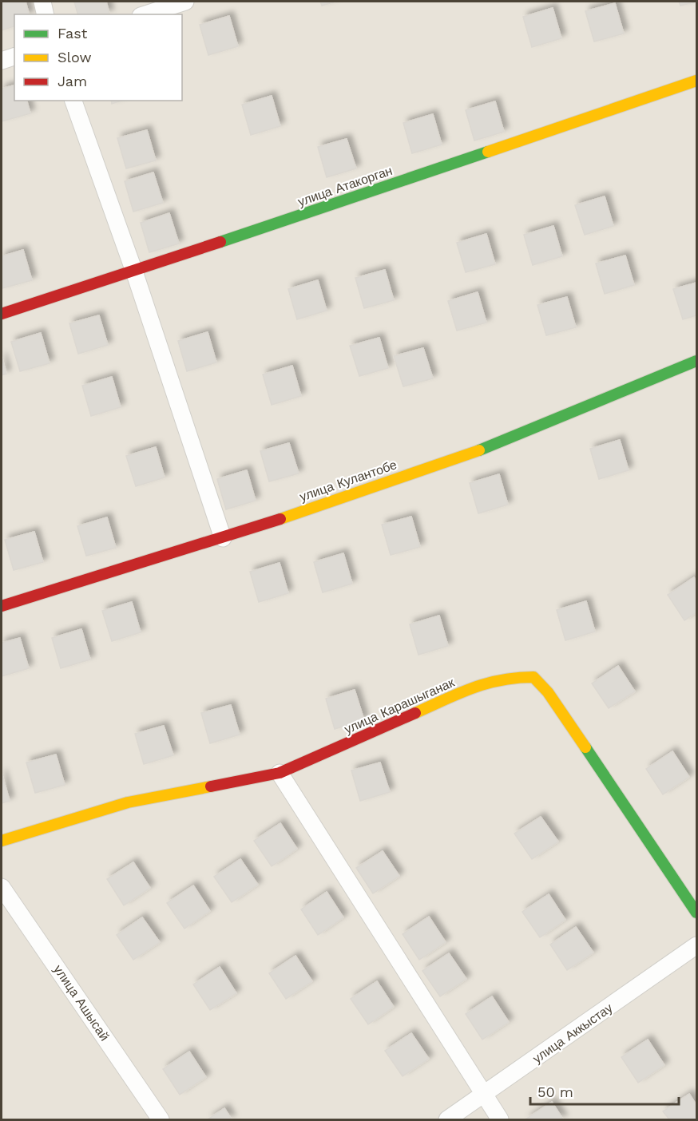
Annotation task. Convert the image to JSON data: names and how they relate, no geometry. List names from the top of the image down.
{
  "streets": {
    "street": [
      "улица Атакорган",
      "улица Кулантобе",
      "улица Карашыганак",
      "улица Ашысай",
      "улица Аккыстау"
    ]
  },
  "legend": ["Fast", "Slow", "Jam"],
  "scale_bar": "50 m"
}
